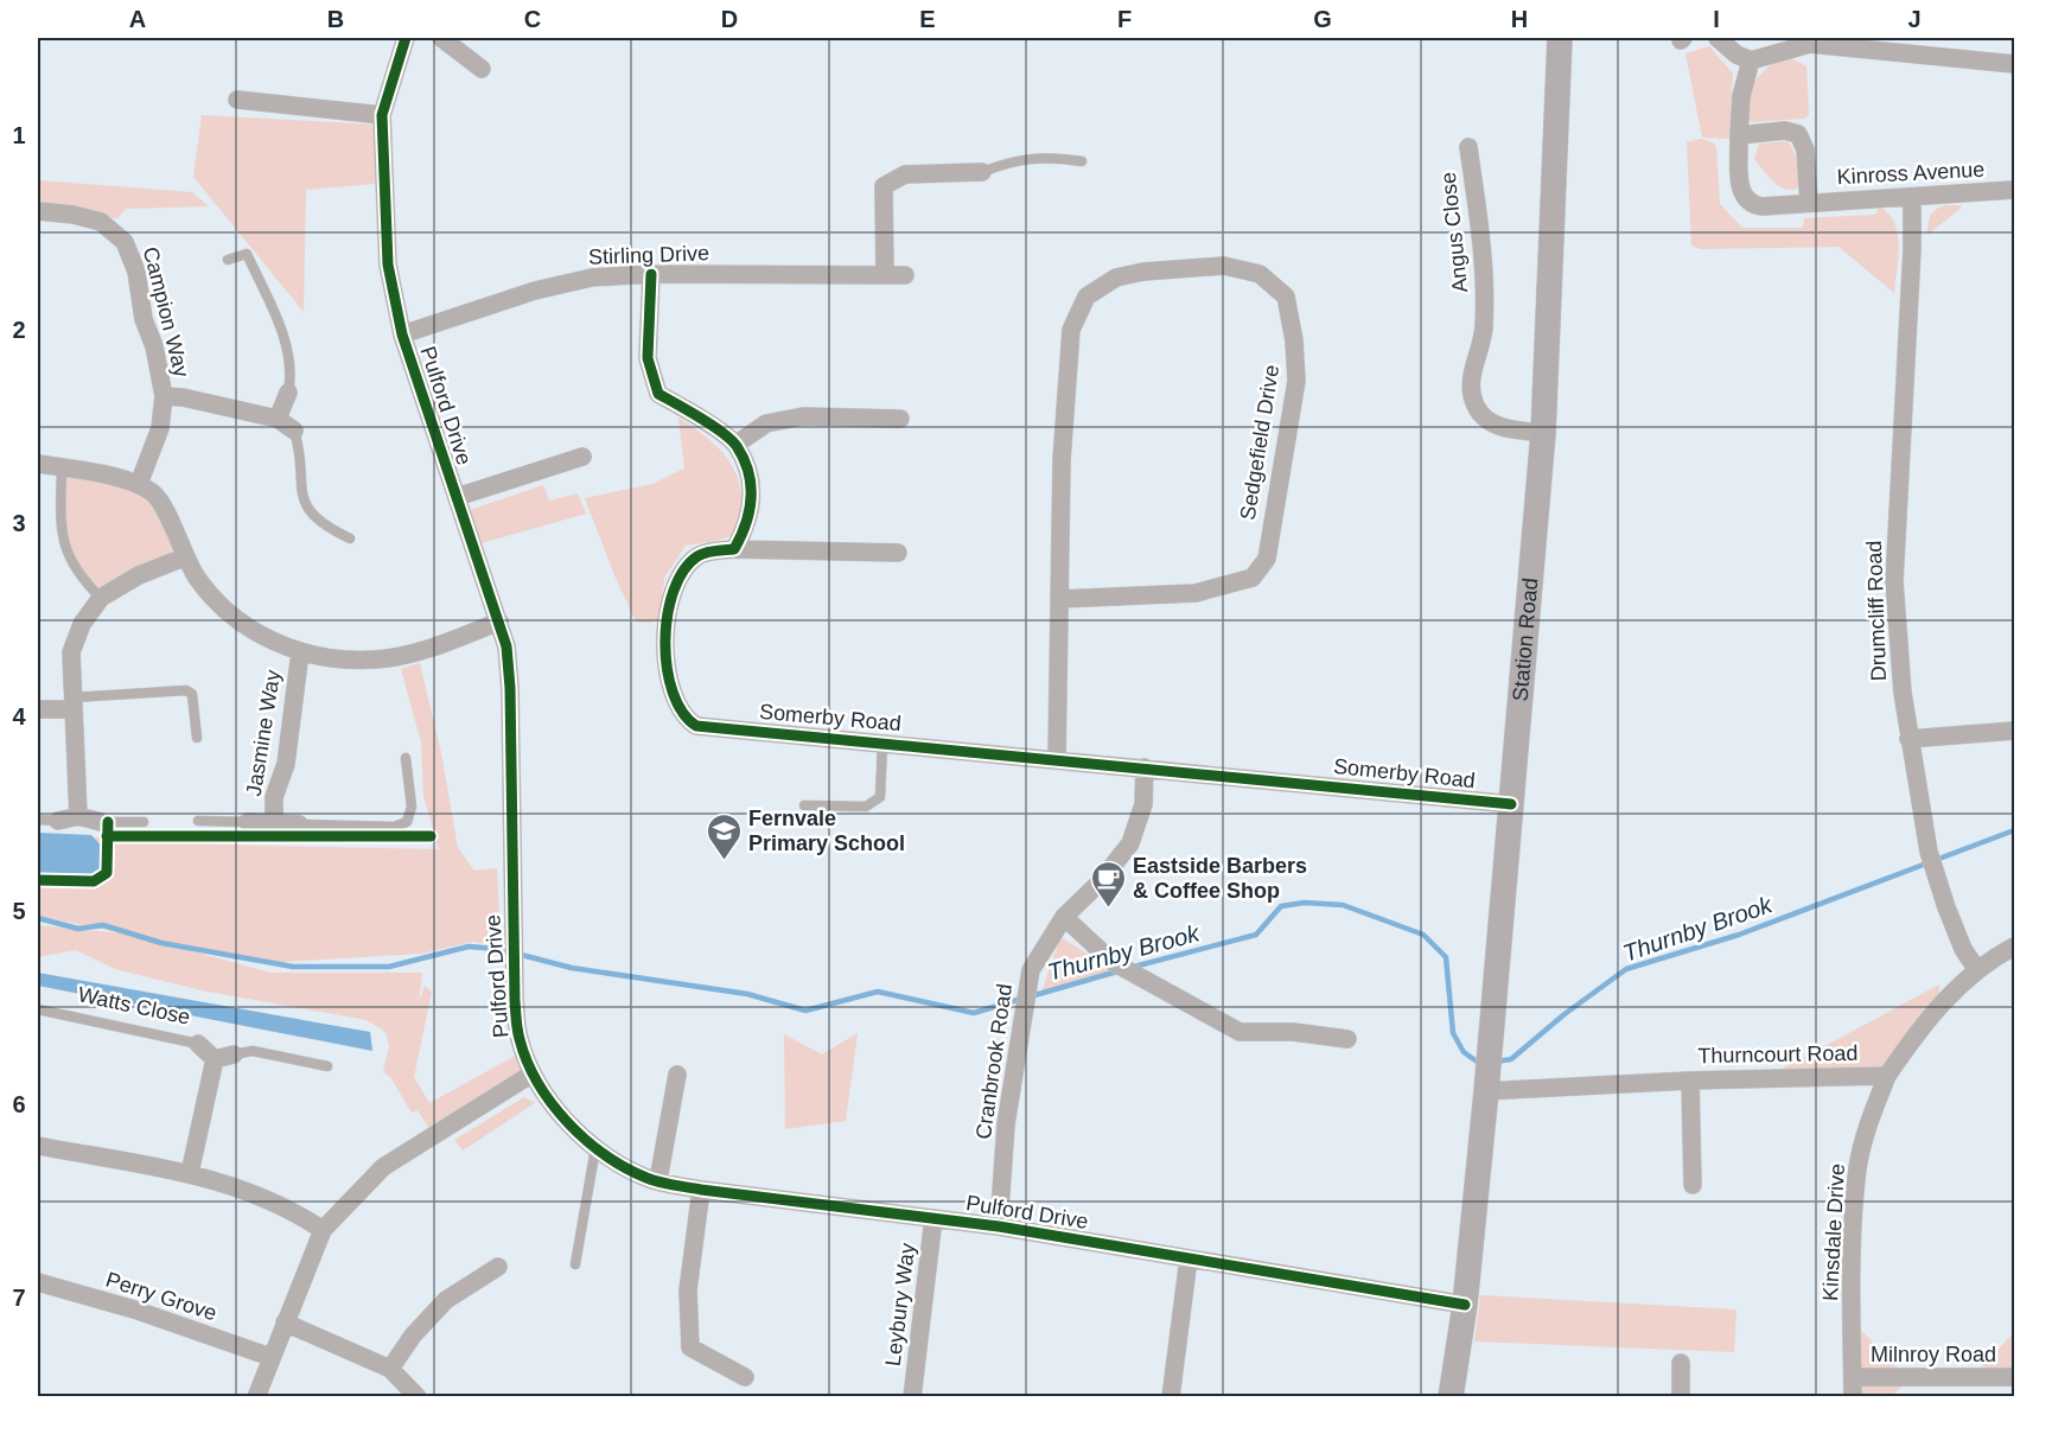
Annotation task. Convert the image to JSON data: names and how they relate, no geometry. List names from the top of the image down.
{
  "streets": {
    "street": [
      "Kinross Avenue",
      "Angus Close",
      "Stirling Drive",
      "Campion Way",
      "Pulford Drive",
      "Sedgefield Drive",
      "Drumcliff Road",
      "Station Road",
      "Somerby Road",
      "Jasmine Way",
      "Watts Close",
      "Thurncourt Road",
      "Cranbrook Road",
      "Kinsdale Drive",
      "Perry Grove",
      "Leybury Way",
      "Milnroy Road"
    ]
  },
  "crossings": [
    ["Kinross Avenue", "Drumcliff Road"],
    ["Angus Close", "Station Road"],
    ["Stirling Drive", "Pulford Drive"],
    ["Pulford Drive", "Station Road"],
    ["Pulford Drive", "Cranbrook Road"],
    ["Pulford Drive", "Leybury Way"],
    ["Sedgefield Drive", "Somerby Road"],
    ["Drumcliff Road", "Thurncourt Road"],
    ["Station Road", "Somerby Road"],
    ["Station Road", "Thurncourt Road"],
    ["Somerby Road", "Cranbrook Road"],
    ["Thurncourt Road", "Kinsdale Drive"],
    ["Kinsdale Drive", "Milnroy Road"]
  ],
  "water": ["Thurnby Brook"],
  "places": {
    "school or university": ["Fernvale Primary School"],
    "cafe": ["Eastside Barbers & Coffee Shop"]
  },
  "grid": {
    "columns": [
      "A",
      "B",
      "C",
      "D",
      "E",
      "F",
      "G",
      "H",
      "I",
      "J"
    ],
    "rows": [
      "1",
      "2",
      "3",
      "4",
      "5",
      "6",
      "7"
    ]
  }
}
